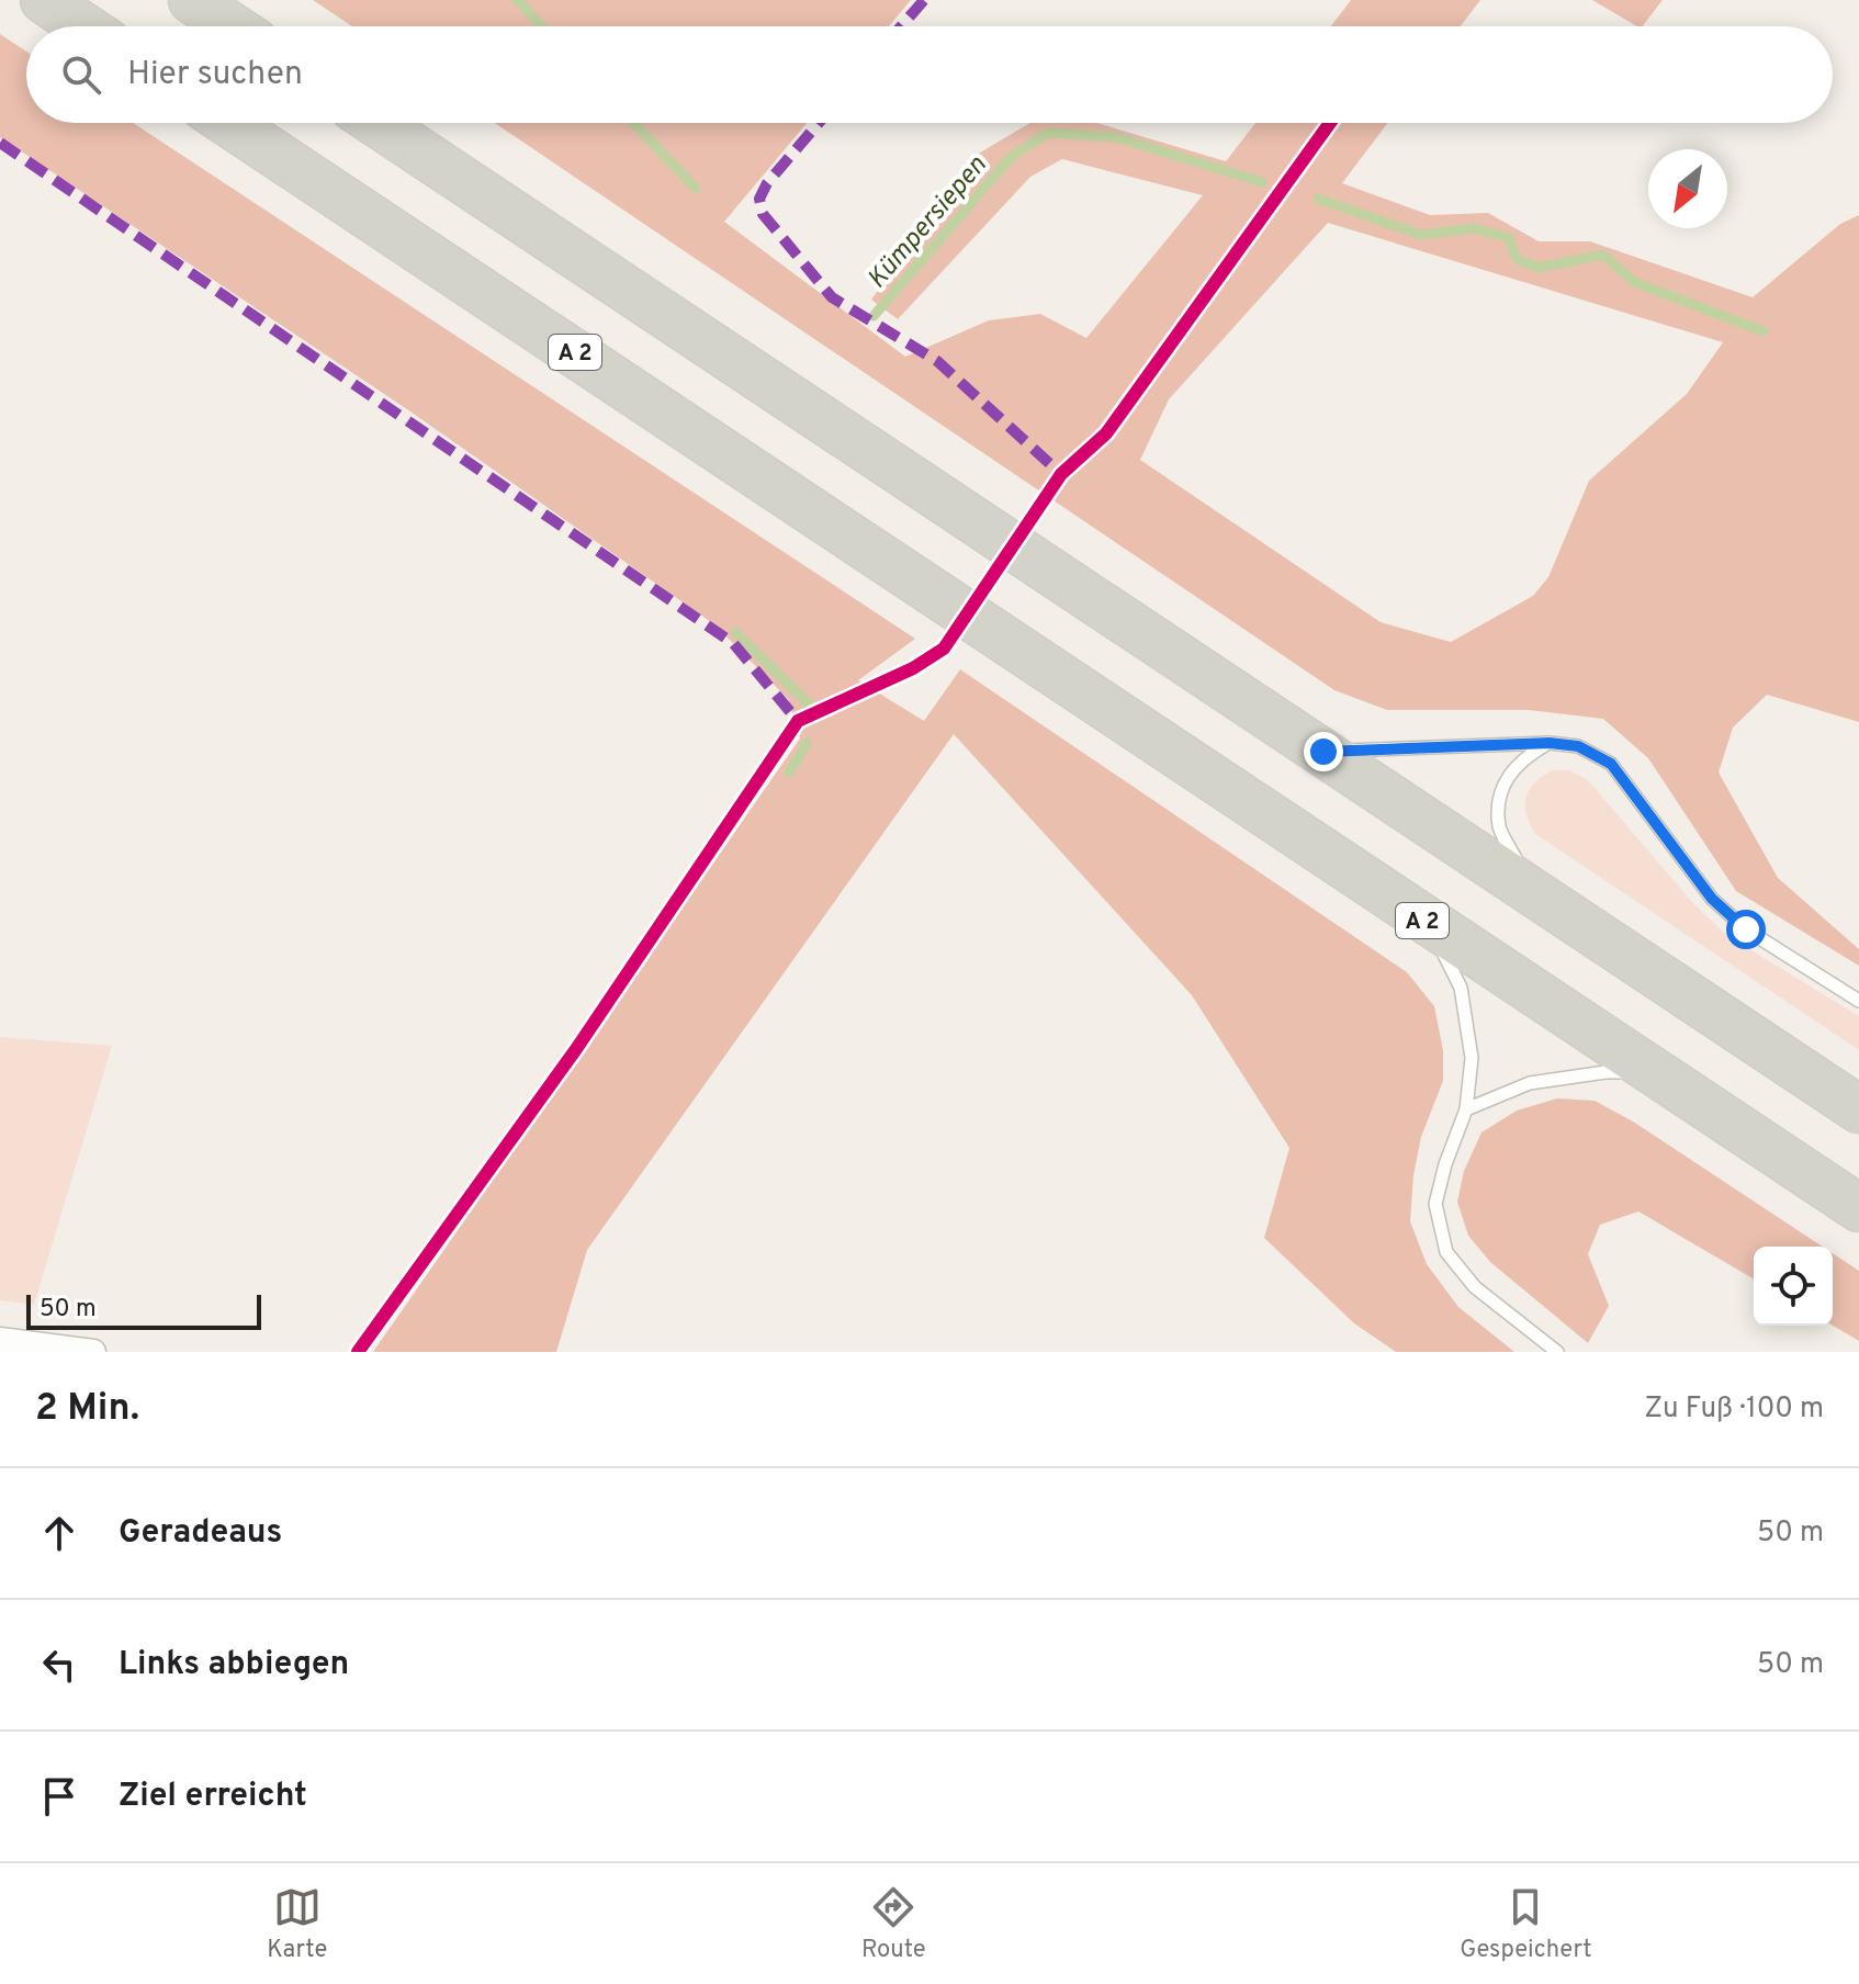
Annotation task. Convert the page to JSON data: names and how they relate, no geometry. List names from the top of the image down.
{
  "streets": {
    "highway": ["A 2"]
  },
  "water": ["Kümpersiepen"],
  "scale_bar": "50 m",
  "north": "bottom left",
  "page": {
    "search": "Hier suchen",
    "scale": "50 m",
    "heading": ["2 Min.", "Zu Fuß · 100 m"],
    "list": [
      ["Geradeaus", "50 m"],
      ["Links abbiegen", "50 m"],
      "Ziel erreicht"
    ],
    "nav": ["Karte", "Route", "Gespeichert"]
  }
}
